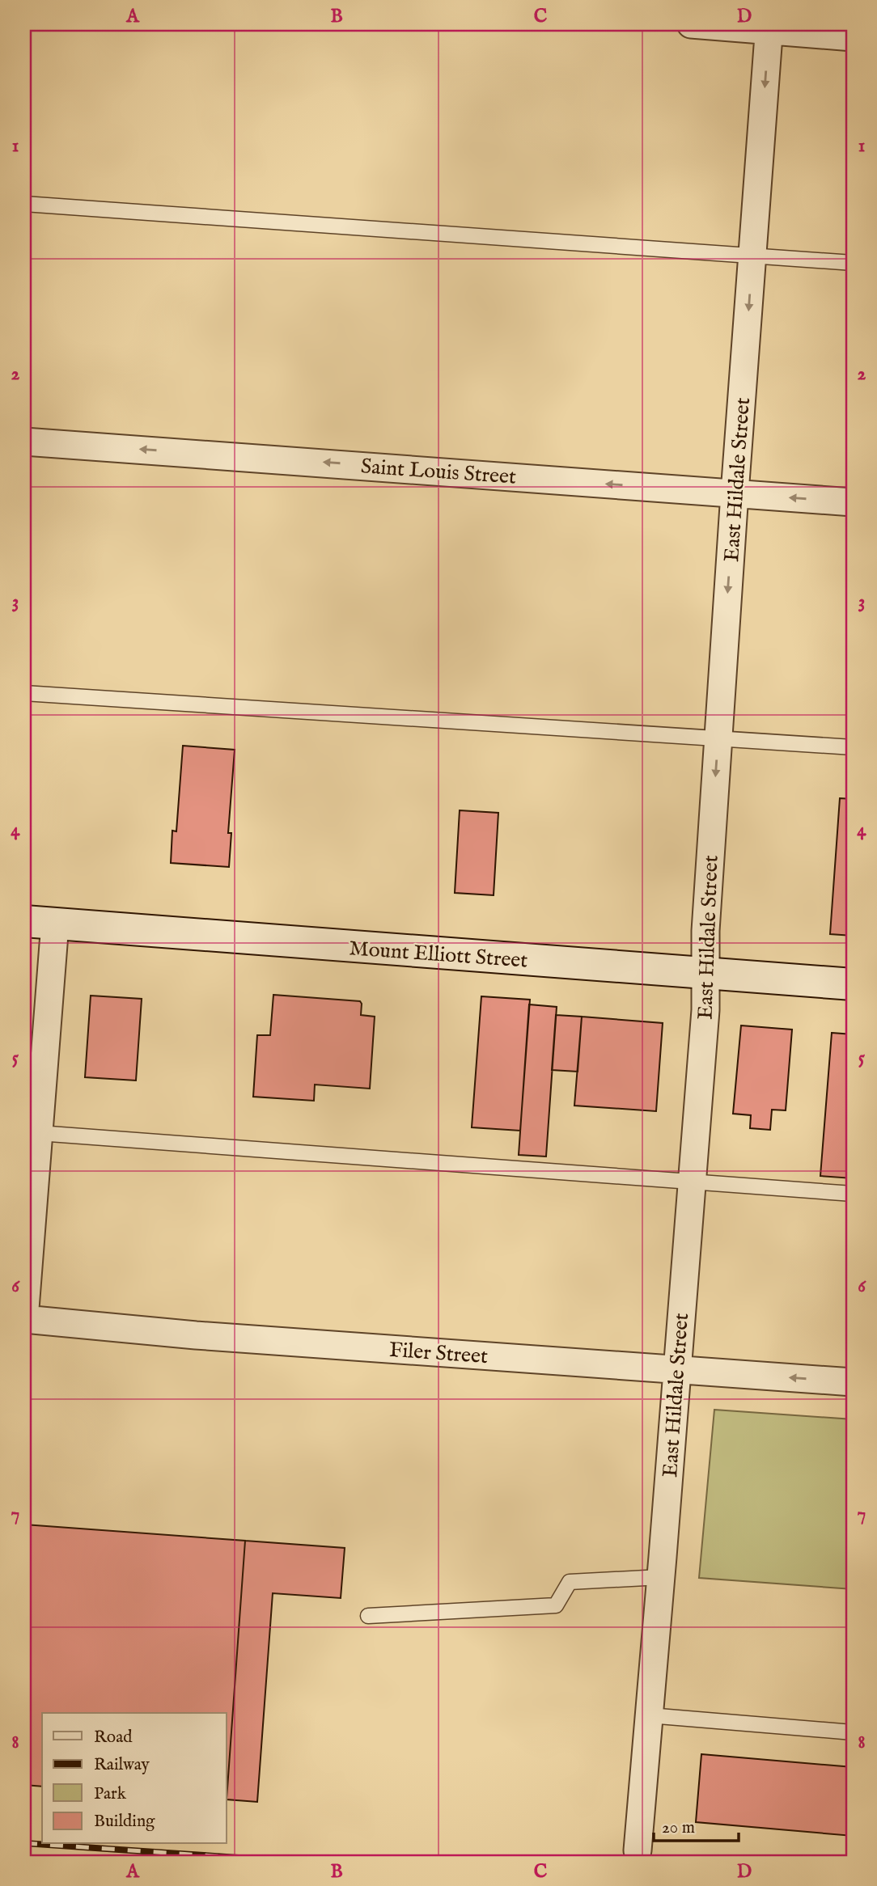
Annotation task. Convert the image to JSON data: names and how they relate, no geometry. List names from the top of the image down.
{
  "streets": {
    "street": [
      "Saint Louis Street",
      "East Hildale Street",
      "Mount Elliott Street",
      "Filer Street"
    ]
  },
  "crossings": [
    ["Saint Louis Street", "East Hildale Street"],
    ["East Hildale Street", "Mount Elliott Street"],
    ["East Hildale Street", "Filer Street"]
  ],
  "one_way": ["Saint Louis Street", "East Hildale Street"],
  "legend": [
    "Road",
    "Railway",
    "Park",
    "Building"
  ],
  "scale_bar": "20 m",
  "grid": {
    "columns": [
      "A",
      "B",
      "C",
      "D"
    ],
    "rows": [
      "1",
      "2",
      "3",
      "4",
      "5",
      "6",
      "7",
      "8"
    ]
  }
}
